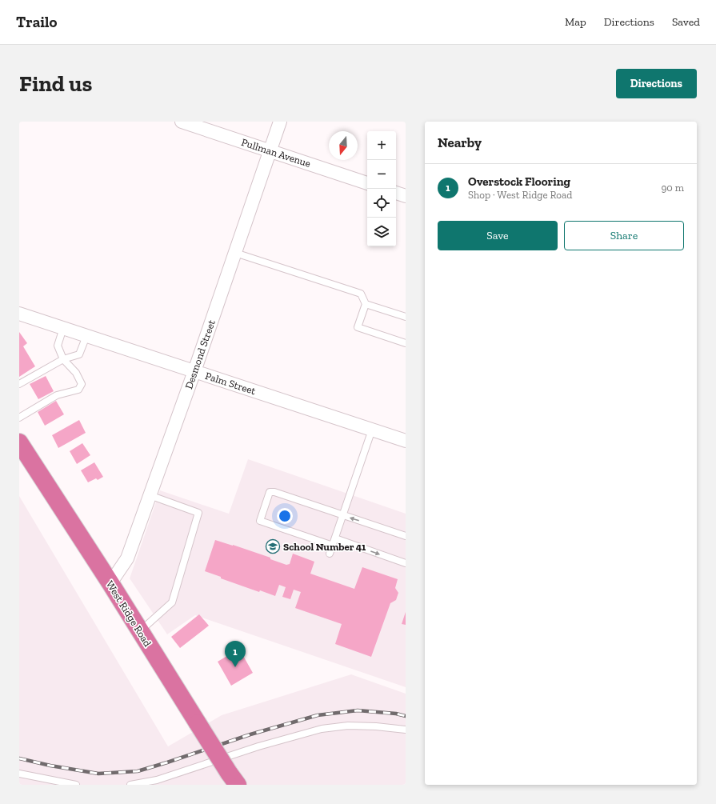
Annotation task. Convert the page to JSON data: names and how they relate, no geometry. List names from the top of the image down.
{
  "streets": {
    "highway": ["West Ridge Road"],
    "street": ["Pullman Avenue", "Desmond Street", "Palm Street"]
  },
  "crossings": [
    ["Pullman Avenue", "Desmond Street"],
    ["Desmond Street", "Palm Street"],
    ["Desmond Street", "West Ridge Road"]
  ],
  "places": {
    "school or university": ["School Number 41"]
  },
  "north": "bottom",
  "page": {
    "header": "Trailo",
    "nav": ["Map", "Directions", "Saved"],
    "buttons": [
      "Directions",
      ["Save", "Share"]
    ],
    "title": "Find us",
    "heading": "Nearby",
    "map_buttons": ["+", "−"],
    "list": [
      {
        "mark": "1",
        "name": "Overstock Flooring",
        "note": "Shop · West Ridge Road",
        "value": "90 m"
      }
    ],
    "pins": "1"
  }
}
